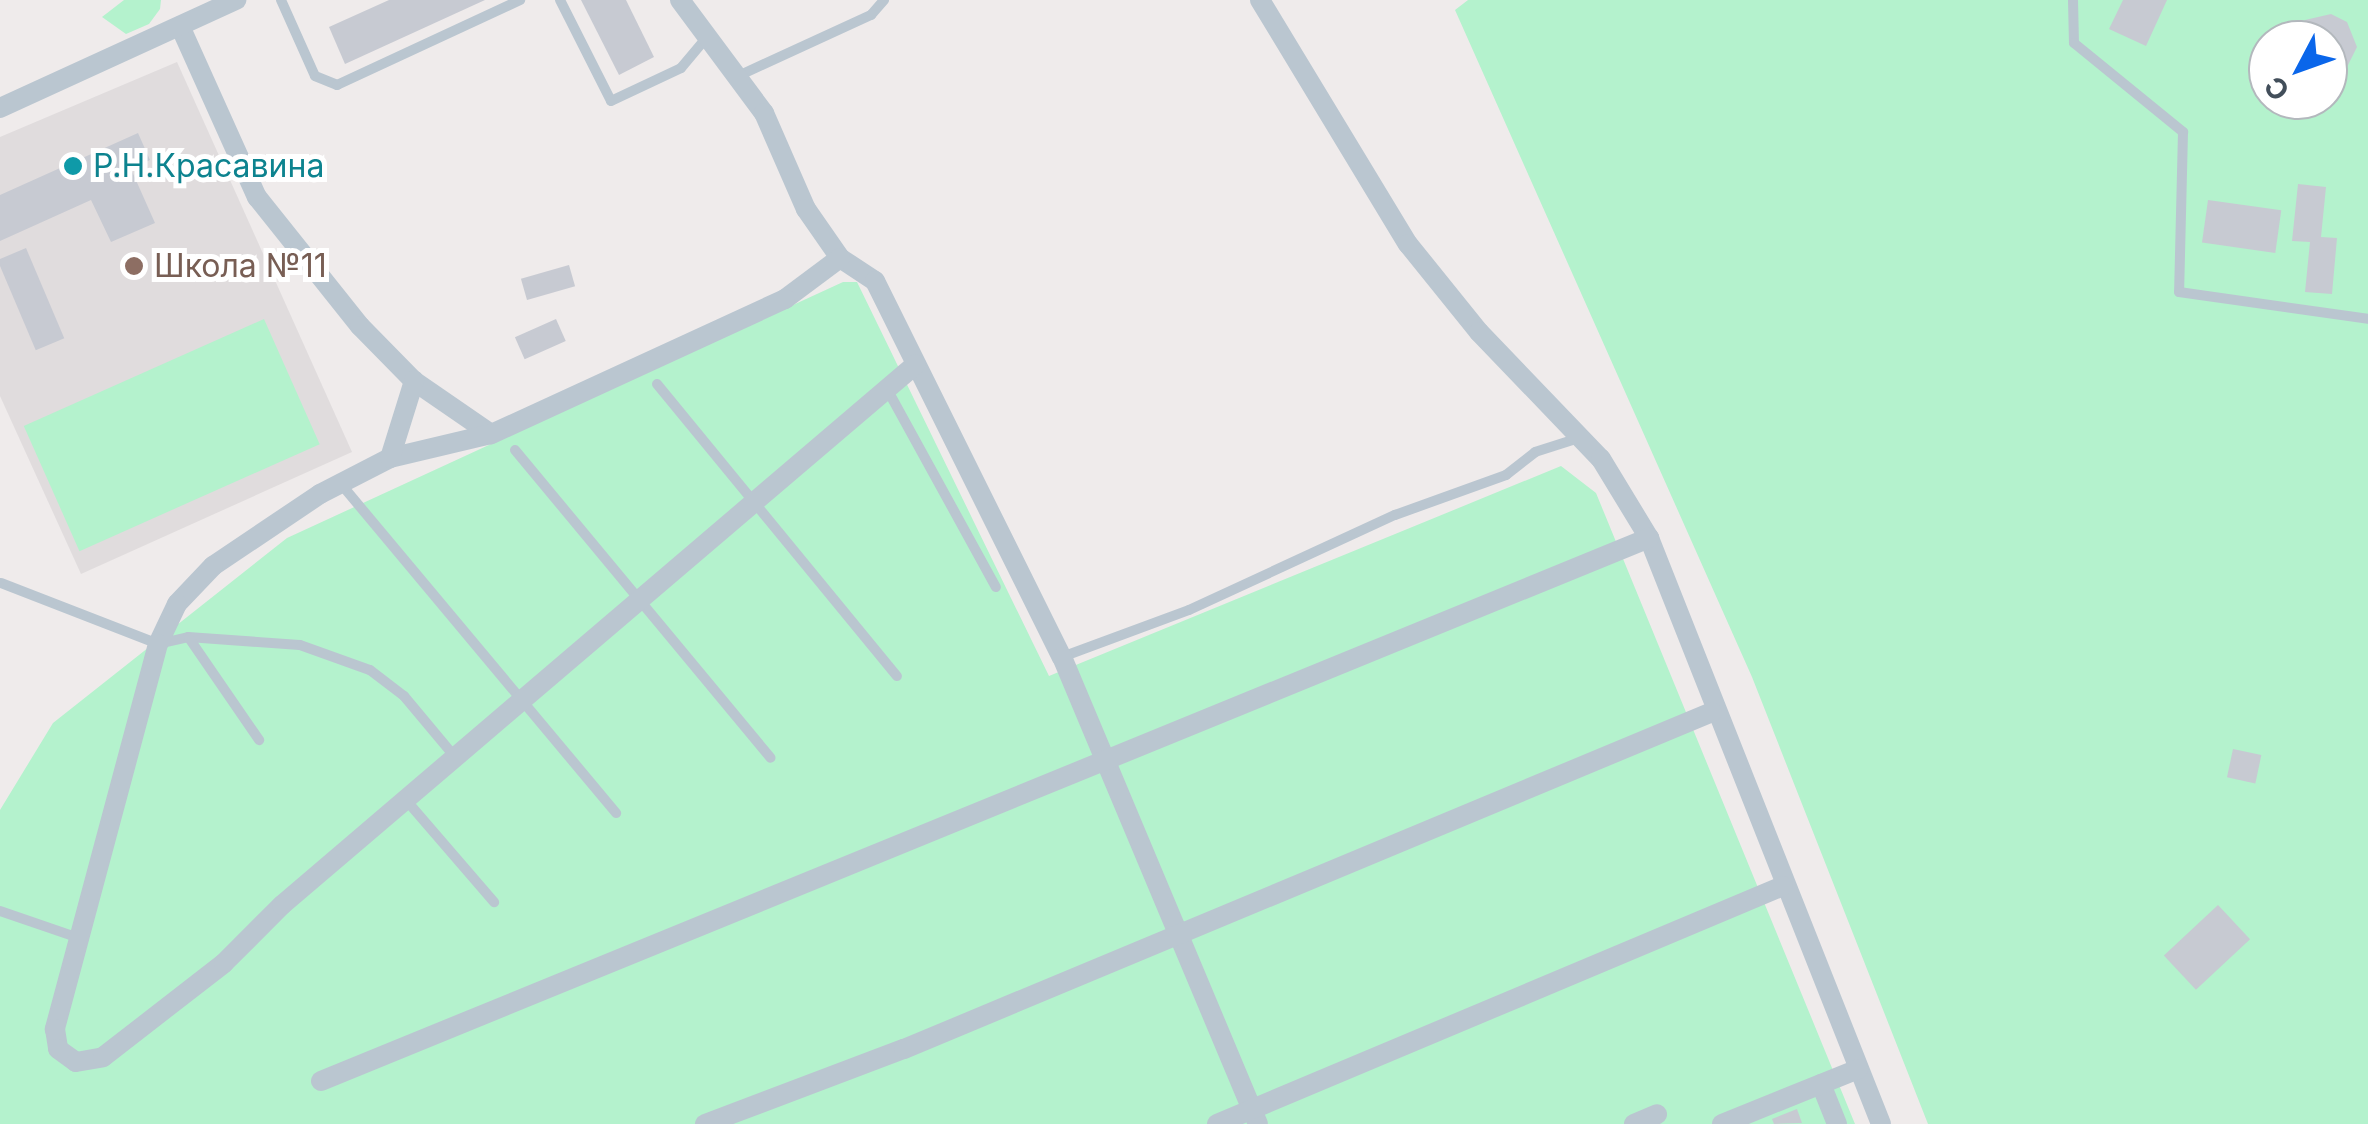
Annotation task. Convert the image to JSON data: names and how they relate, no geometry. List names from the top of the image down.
{
  "places": ["Р.Н.Красавина", "Школа №11"],
  "north": "bottom left"
}
